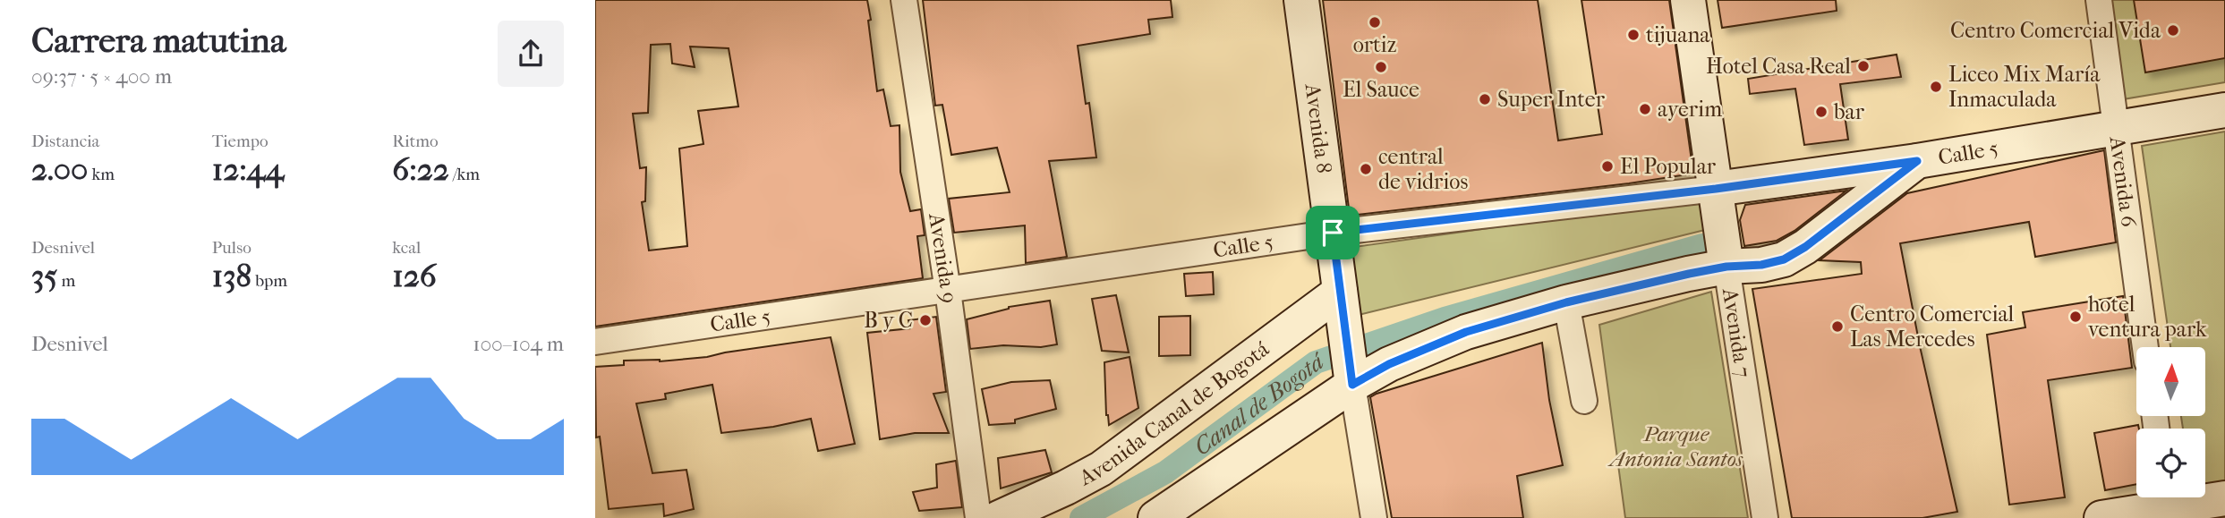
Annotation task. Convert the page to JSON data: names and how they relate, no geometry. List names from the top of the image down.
{
  "streets": {
    "main road": [
      "Avenida 8",
      "Calle 5",
      "Avenida 7",
      "Avenida Canal de Bogotá"
    ],
    "street": ["Avenida 6", "Avenida 9"]
  },
  "crossings": [
    ["Avenida 8", "Calle 5"],
    ["Avenida 8", "Avenida Canal de Bogotá"],
    ["Calle 5", "Avenida 6"],
    ["Calle 5", "Avenida 9"],
    ["Calle 5", "Avenida 7"]
  ],
  "water": ["Canal de Bogotá"],
  "parks": ["Parque Antonia Santos"],
  "places": [
    "ortiz",
    "Centro Comercial Vida",
    "tijuana",
    "Hotel Casa Real",
    "El Sauce",
    "Liceo Mix María Inmaculada",
    "Super Inter",
    "ayerim",
    "bar",
    "El Popular",
    "central de vidrios",
    "hotel ventura park",
    "B y C",
    "Centro Comercial Las Mercedes"
  ],
  "north": "top",
  "page": {
    "heading": ["Carrera matutina", "09:37 · 5 × 400 m"],
    "stats": [
      ["Distancia", "2.00 km"],
      ["Tiempo", "12:44"],
      ["Ritmo", "6:22 /km"],
      ["Desnivel", "35 m"],
      ["Pulso", "138 bpm"],
      ["kcal", "126"]
    ],
    "chart": ["Desnivel", "100–104 m"]
  }
}
